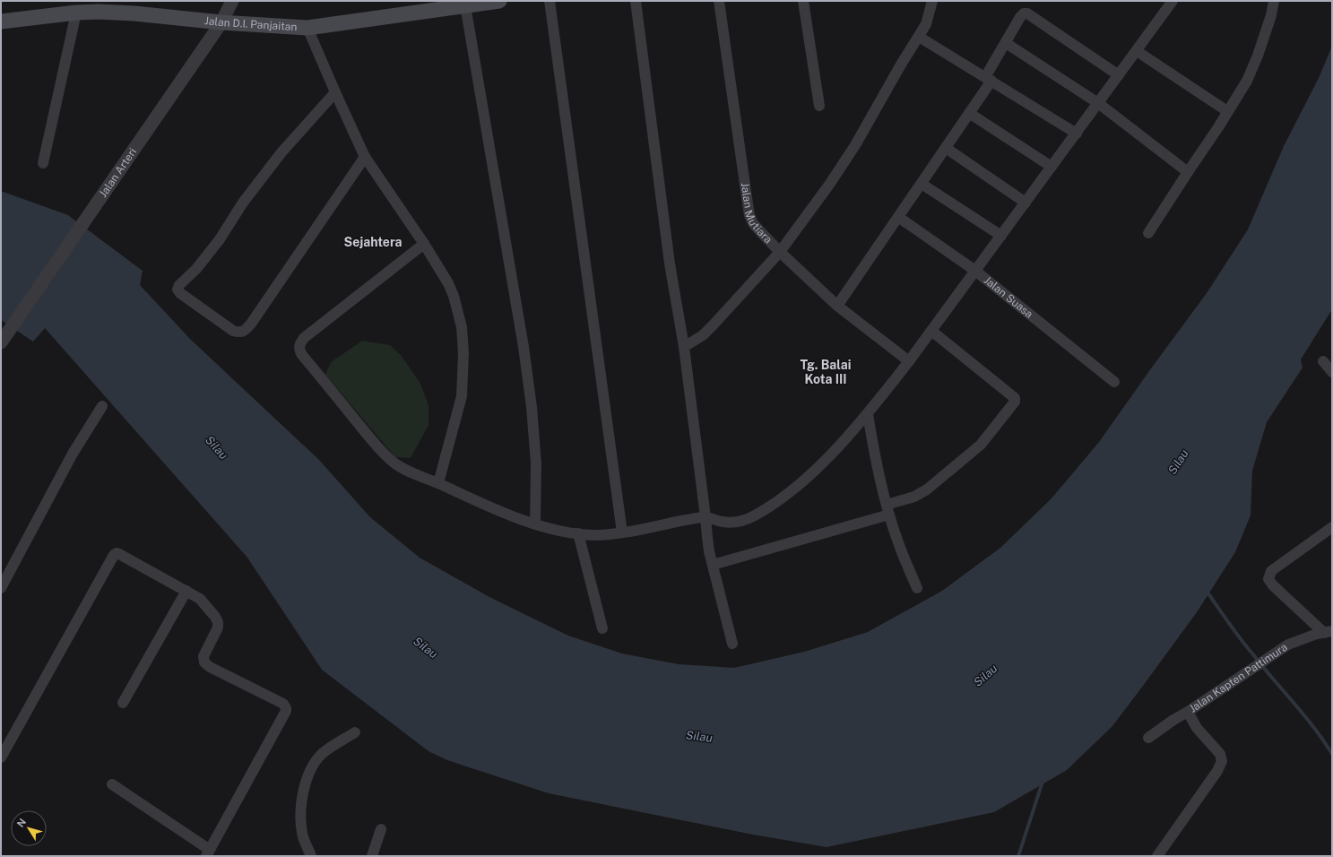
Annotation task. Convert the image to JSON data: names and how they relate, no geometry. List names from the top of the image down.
{
  "streets": {
    "main road": ["Jalan D.I. Panjaitan"],
    "street": [
      "Jalan Arteri",
      "Jalan Mutiara",
      "Jalan Suasa",
      "Jalan Kapten Pattimura"
    ]
  },
  "crossings": [
    ["Jalan D.I. Panjaitan", "Jalan Arteri"]
  ],
  "districts": ["Sejahtera", "Tg. Balai Kota III"],
  "water": ["Silau"],
  "north": "top left"
}
